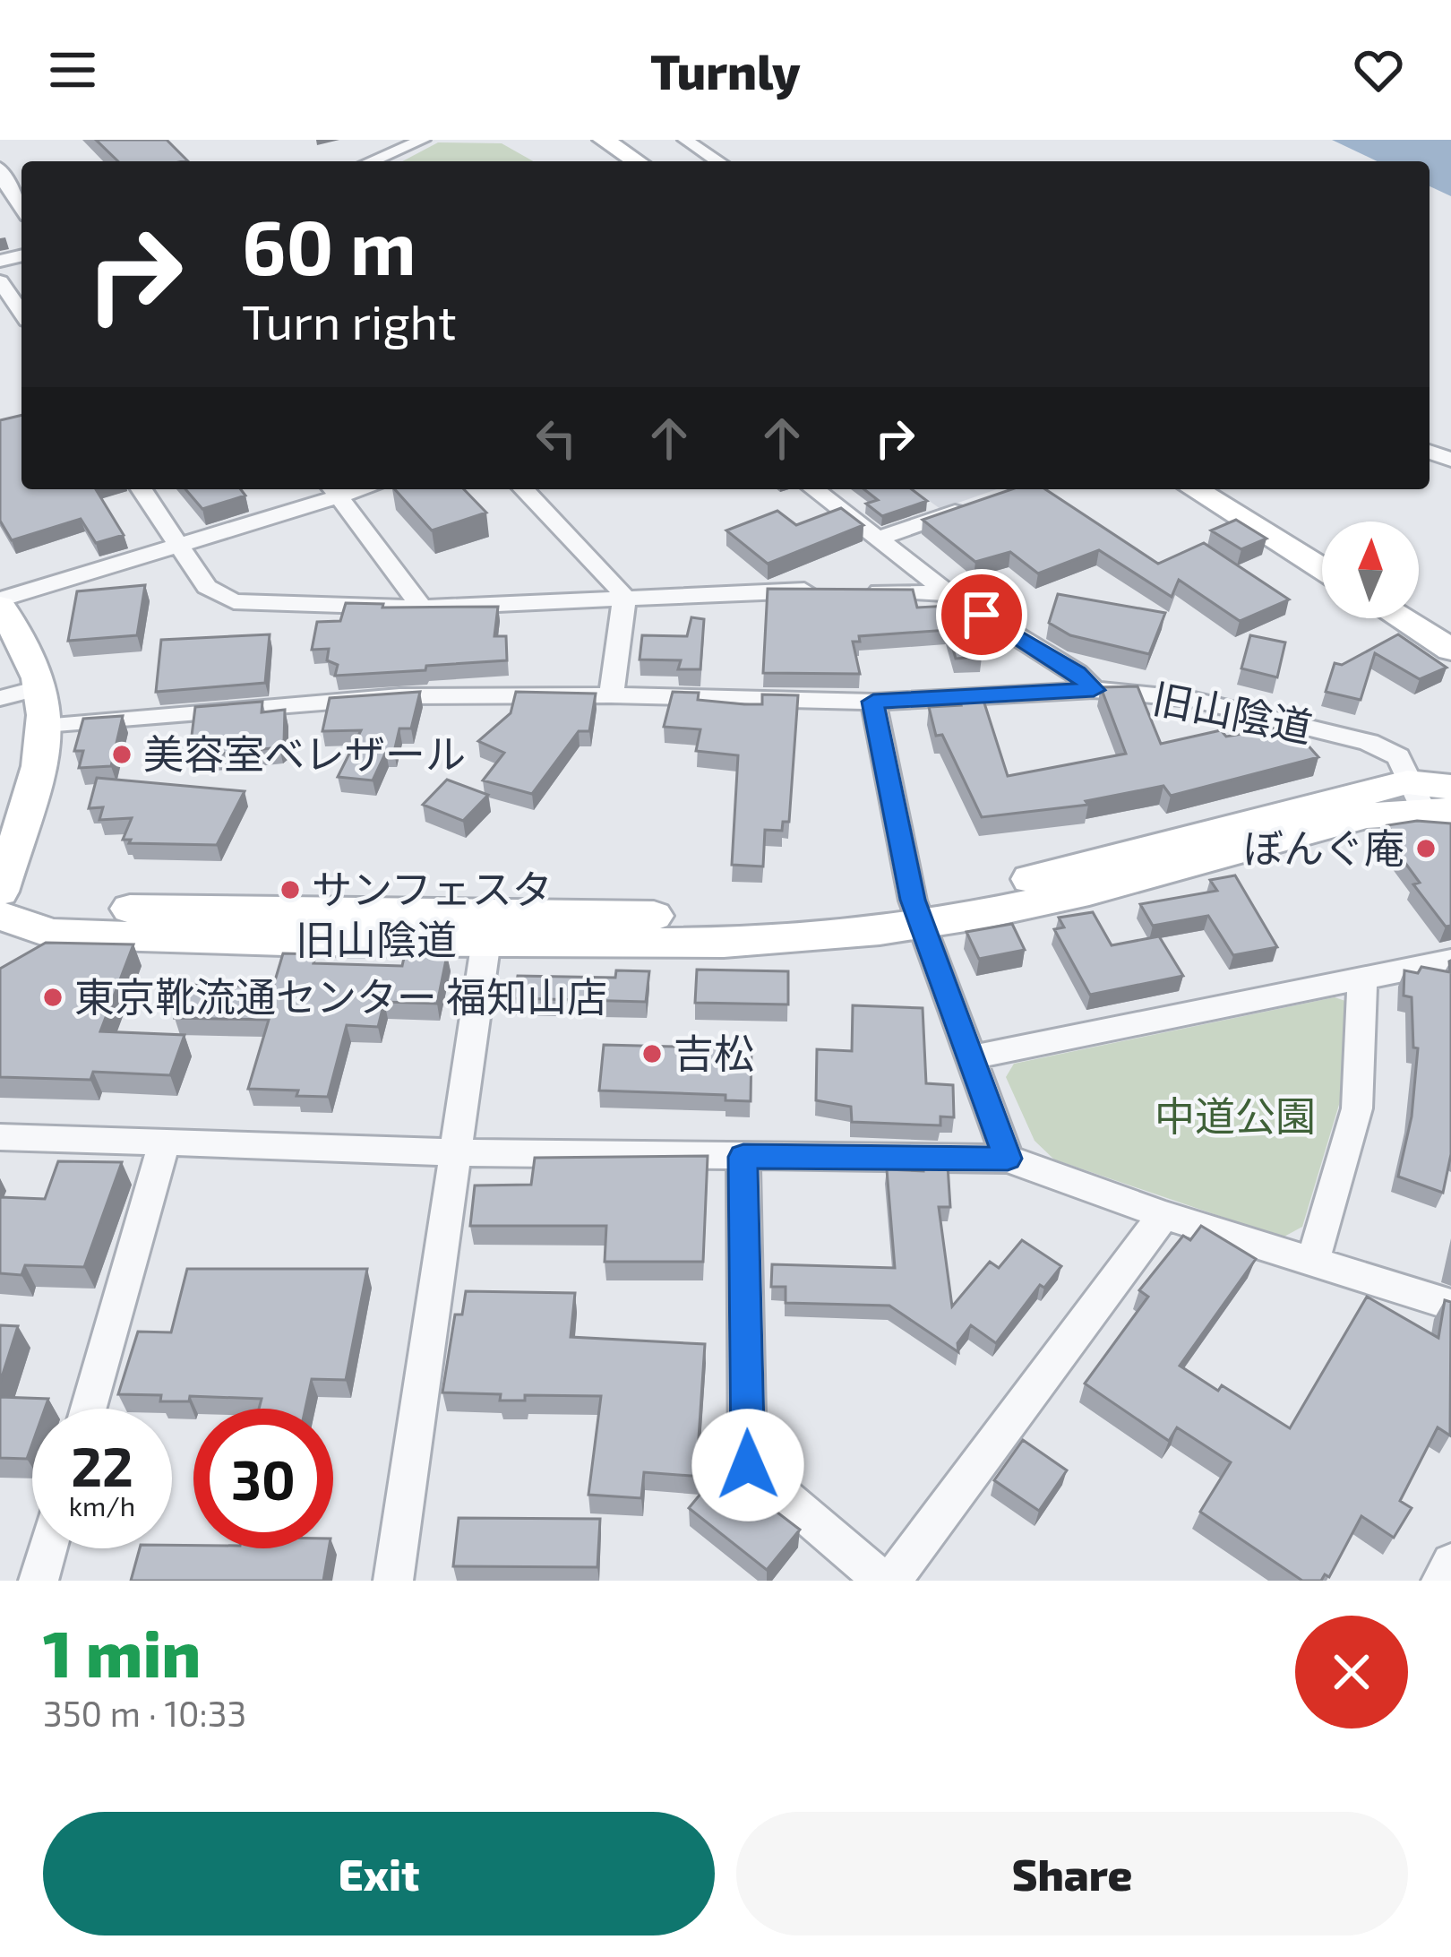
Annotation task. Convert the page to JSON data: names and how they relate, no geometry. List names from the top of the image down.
{
  "streets": {
    "street": ["旧山陰道"]
  },
  "parks": ["中道公園"],
  "places": [
    "美容室ベレザール",
    "ぼんぐ庵",
    "サンフェスタ",
    "東京靴流通センター 福知山店",
    "吉松"
  ],
  "north": "top",
  "page": {
    "header": "Turnly",
    "turn": ["60 m", "Turn right"],
    "speed": "22 km/h",
    "limit": "30",
    "heading": ["1 min", "350 m · 10:33"],
    "buttons": ["Exit", "Share"]
  }
}
